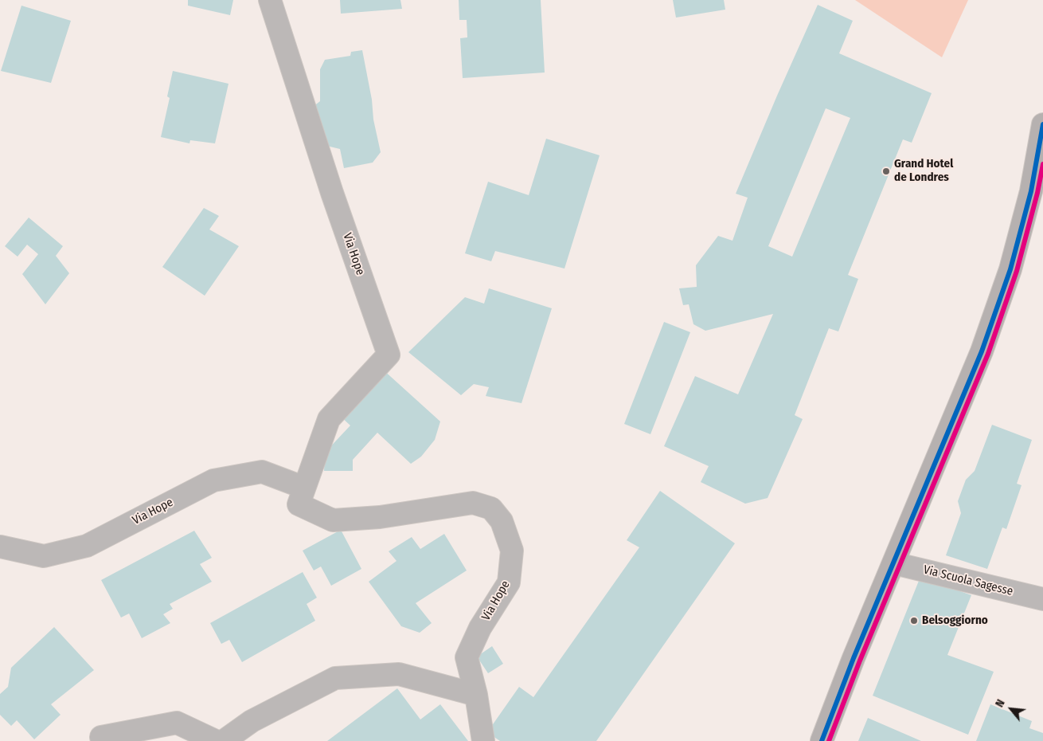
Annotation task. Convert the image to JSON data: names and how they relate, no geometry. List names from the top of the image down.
{
  "streets": {
    "street": ["Via Hope", "Via Scuola Sagesse"]
  },
  "places": ["Grand Hotel de Londres", "Belsoggiorno"],
  "north": "top left"
}
